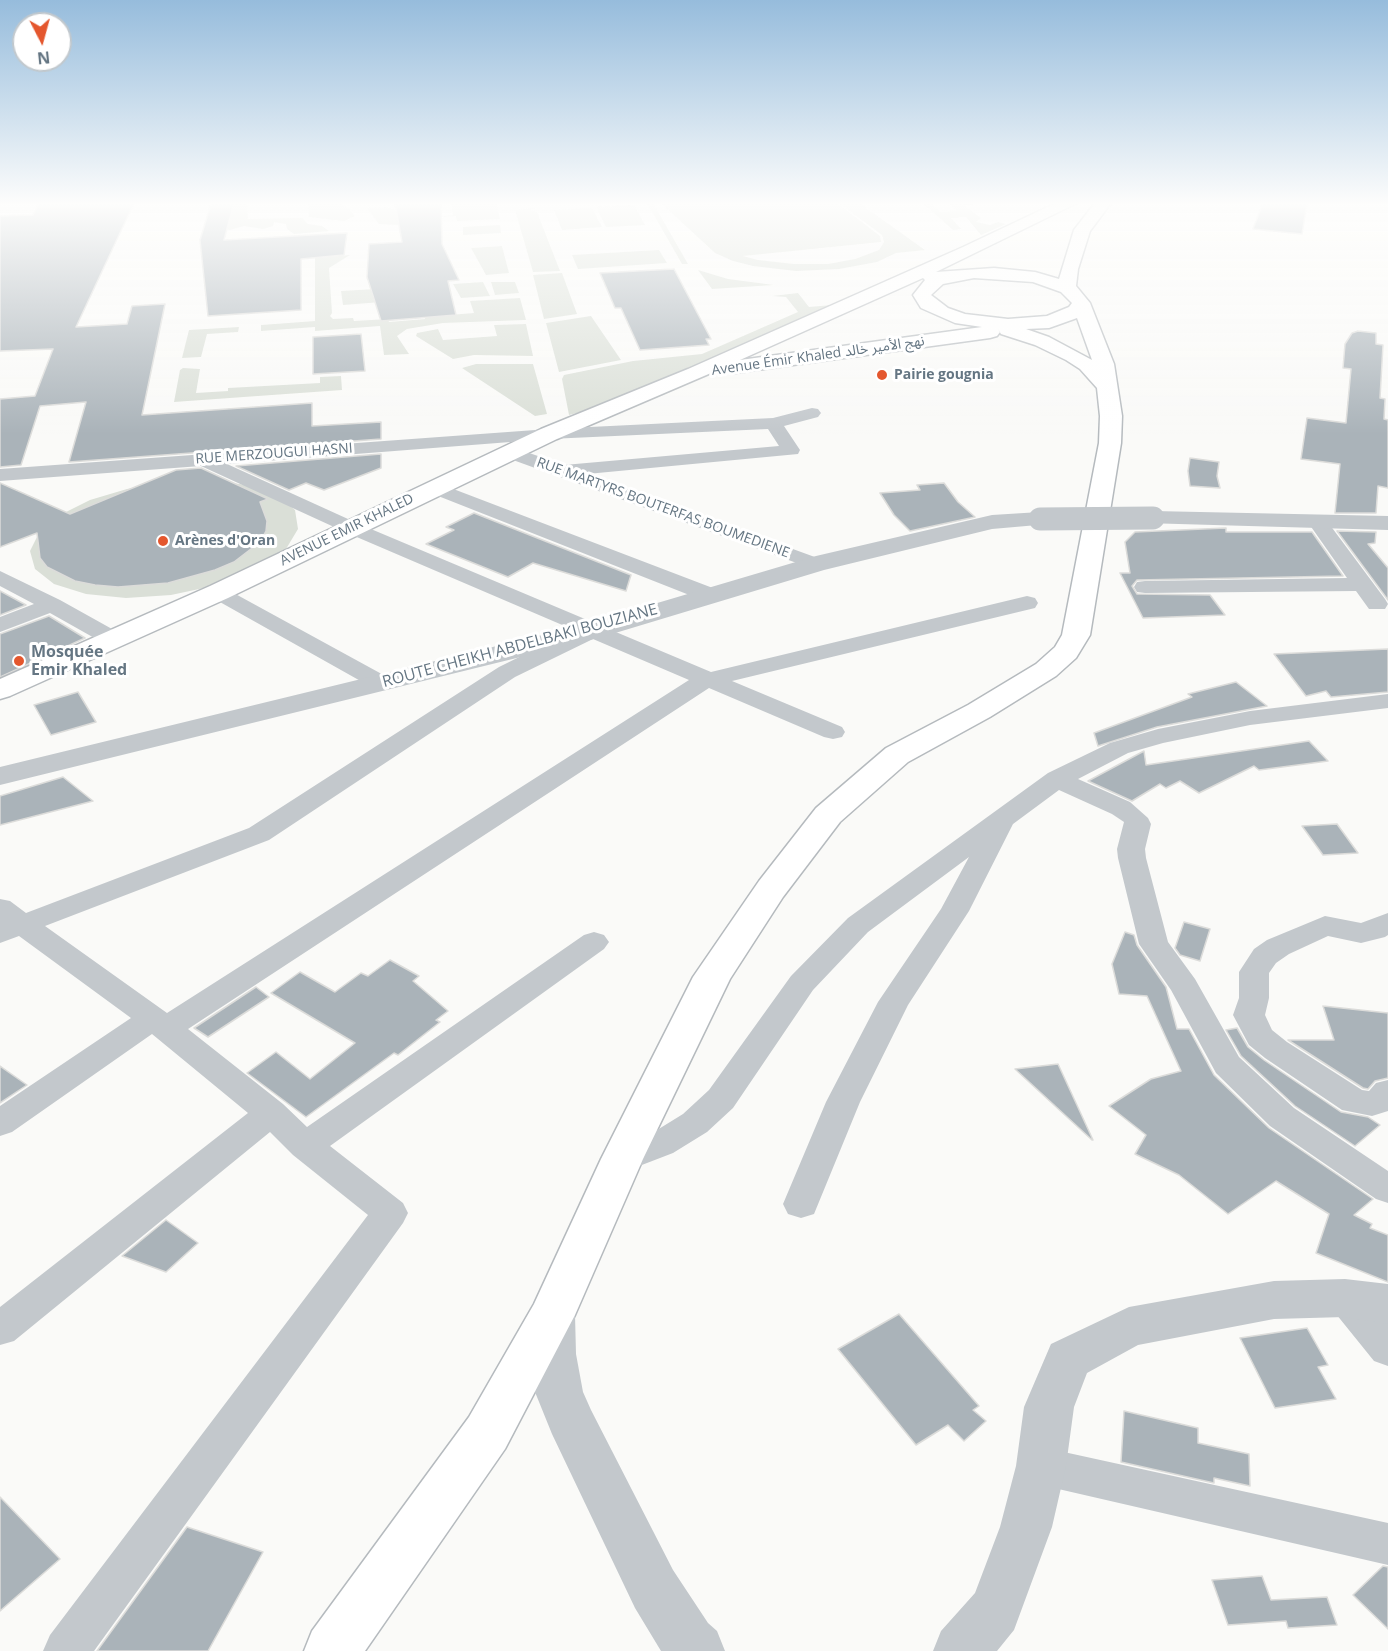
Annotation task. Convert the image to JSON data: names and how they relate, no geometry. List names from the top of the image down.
{
  "streets": {
    "main road": ["Avenue Émir Khaled نهج الأمير خالد", "AVENUE EMIR KHALED"],
    "street": ["RUE MERZOUGUI HASNI", "RUE MARTYRS BOUTERFAS BOUMEDIENE", "ROUTE CHEIKH ABDELBAKI BOUZIANE"]
  },
  "crossings": [
    ["Avenue Émir Khaled نهج الأمير خالد", "AVENUE EMIR KHALED"],
    ["RUE MERZOUGUI HASNI", "AVENUE EMIR KHALED"],
    ["RUE MARTYRS BOUTERFAS BOUMEDIENE", "AVENUE EMIR KHALED"],
    ["RUE MARTYRS BOUTERFAS BOUMEDIENE", "ROUTE CHEIKH ABDELBAKI BOUZIANE"]
  ],
  "places": ["Pairie gougnia", "Arènes d'Oran", "Mosquée Emir Khaled"],
  "north": "bottom"
}
